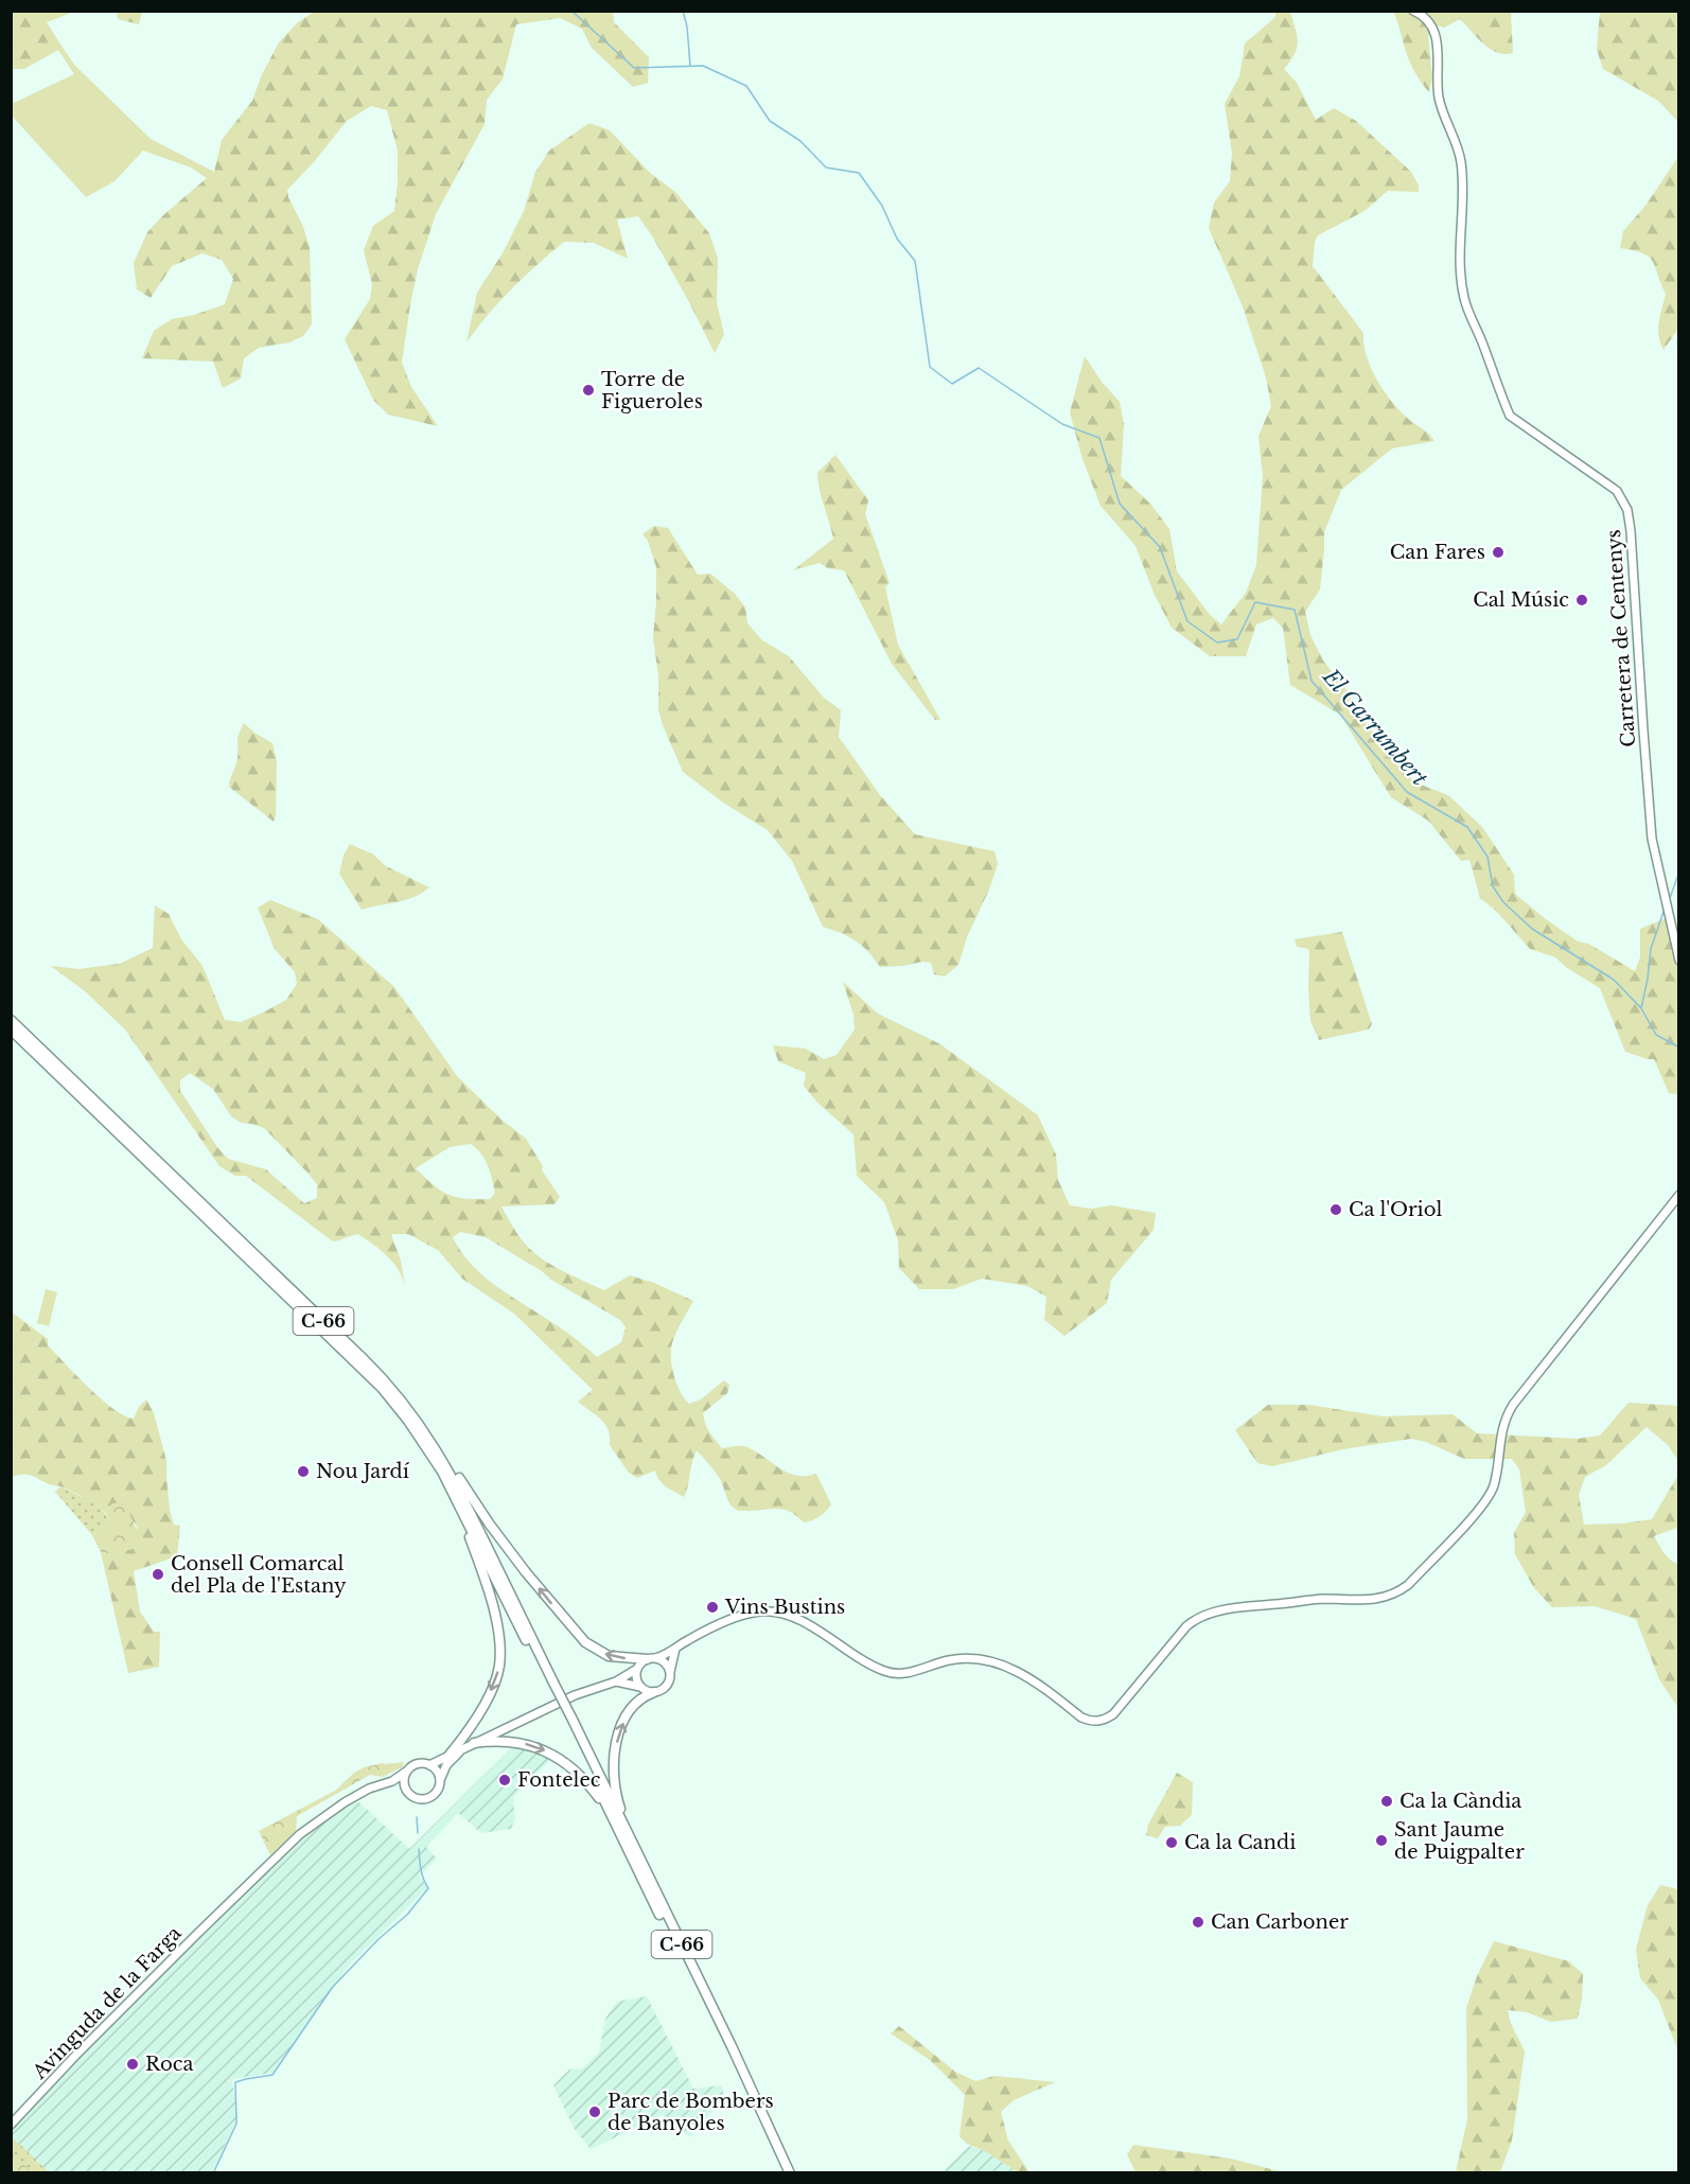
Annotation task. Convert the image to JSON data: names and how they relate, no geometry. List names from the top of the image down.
{
  "streets": {
    "highway": ["C-66"],
    "street": ["Carretera de Centenys", "Avinguda de la Farga"]
  },
  "water": ["El Garrumbert"],
  "places": [
    "Torre de Figueroles",
    "Can Fares",
    "Cal Músic",
    "Ca l'Oriol",
    "Nou Jardí",
    "Consell Comarcal del Pla de l'Estany",
    "Vins Bustins",
    "Fontelec",
    "Ca la Càndia",
    "Sant Jaume de Puigpalter",
    "Ca la Candi",
    "Can Carboner",
    "Roca",
    "Parc de Bombers de Banyoles"
  ]
}
